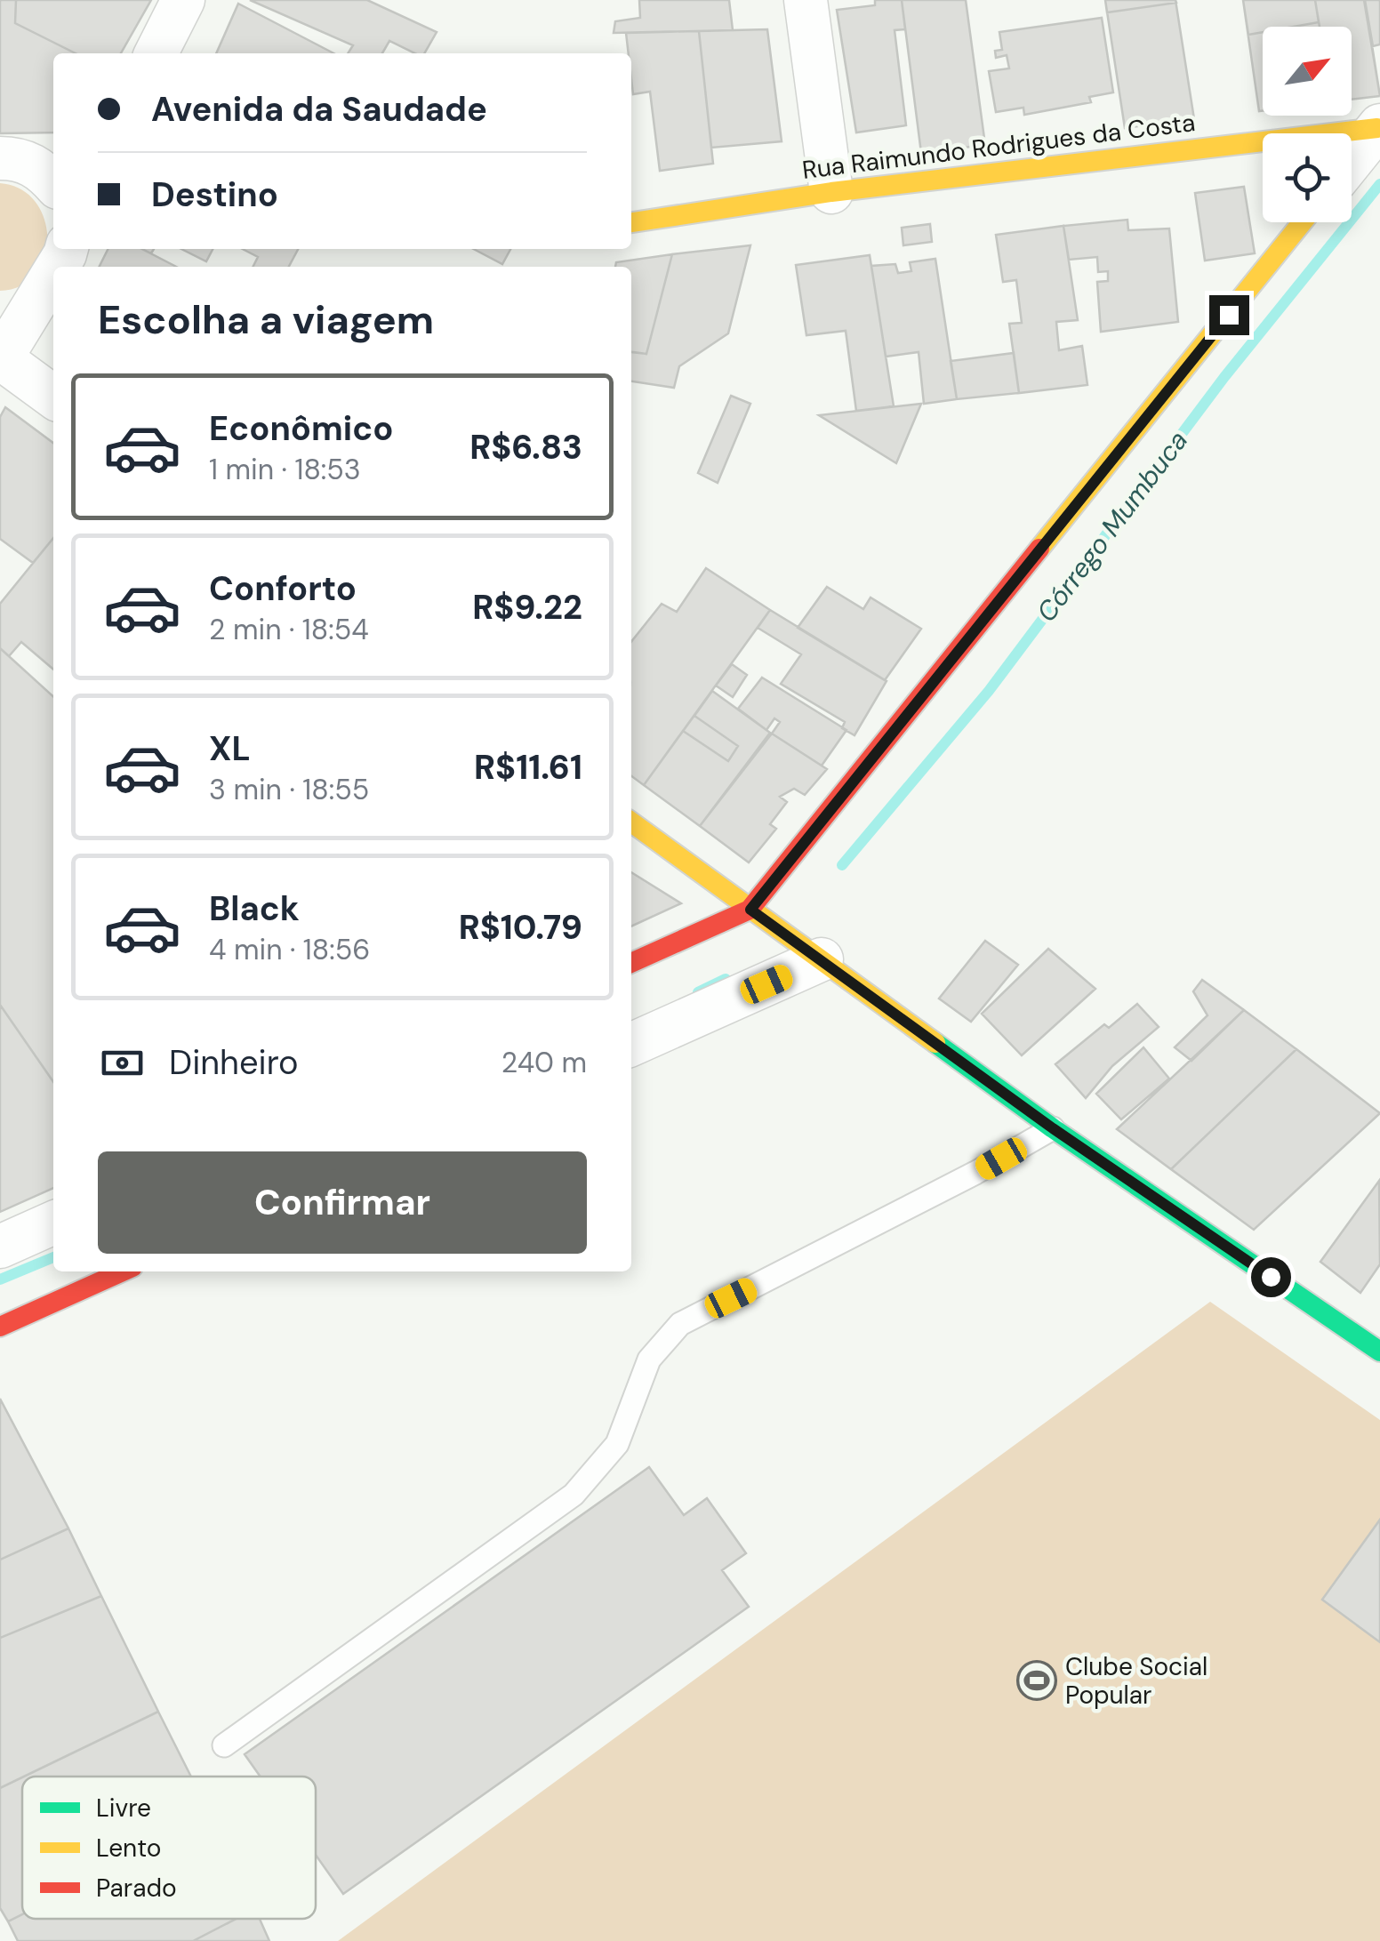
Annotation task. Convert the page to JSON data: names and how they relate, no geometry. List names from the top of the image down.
{
  "streets": {
    "street": ["Rua Raimundo Rodrigues da Costa"]
  },
  "water": ["Córrego Mumbuca"],
  "places": {
    "sports": ["Clube Social Popular"]
  },
  "legend": ["Livre", "Lento", "Parado"],
  "north": "top right",
  "page": {
    "banner": ["Avenida da Saudade", "Destino"],
    "heading": "Escolha a viagem",
    "list": [
      {
        "name": "Econômico",
        "note": "1 min · 18:53",
        "value": "R$6.83"
      },
      {
        "name": "Conforto",
        "note": "2 min · 18:54",
        "value": "R$9.22"
      },
      {
        "name": "XL",
        "note": "3 min · 18:55",
        "value": "R$11.61"
      },
      {
        "name": "Black",
        "note": "4 min · 18:56",
        "value": "R$10.79"
      }
    ],
    "pay": ["Dinheiro", "240 m"],
    "buttons": "Confirmar"
  }
}
